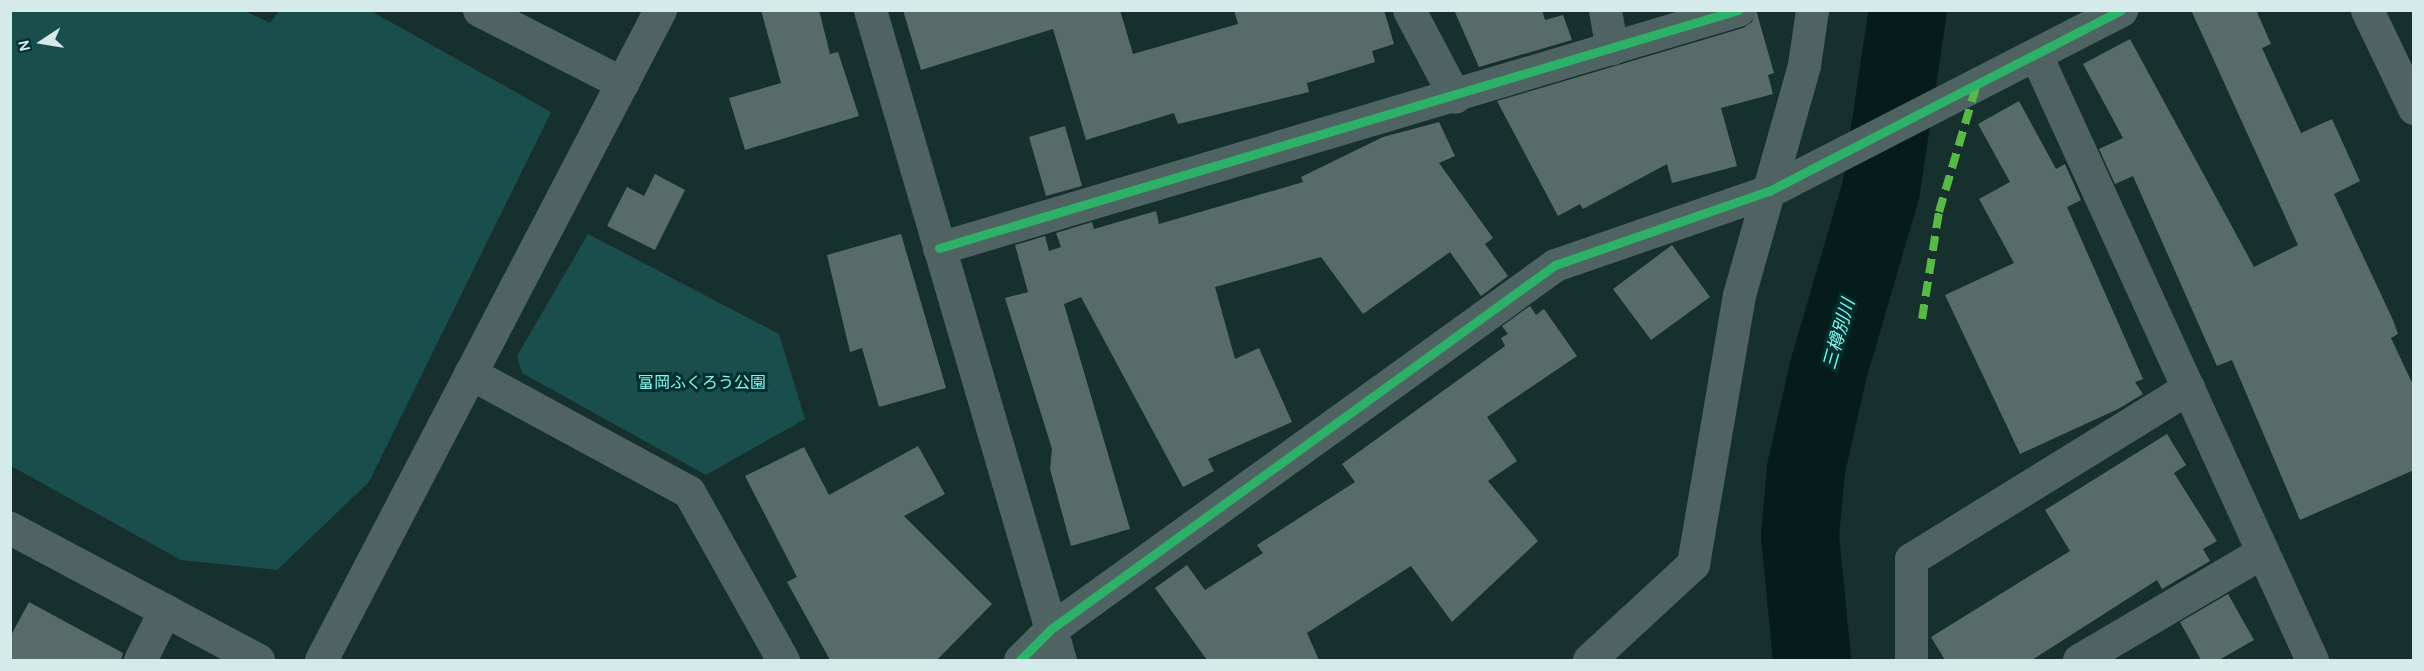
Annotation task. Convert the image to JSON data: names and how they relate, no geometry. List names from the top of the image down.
{
  "water": ["三樽別川"],
  "parks": ["富岡ふくろう公園"],
  "north": "left"
}
